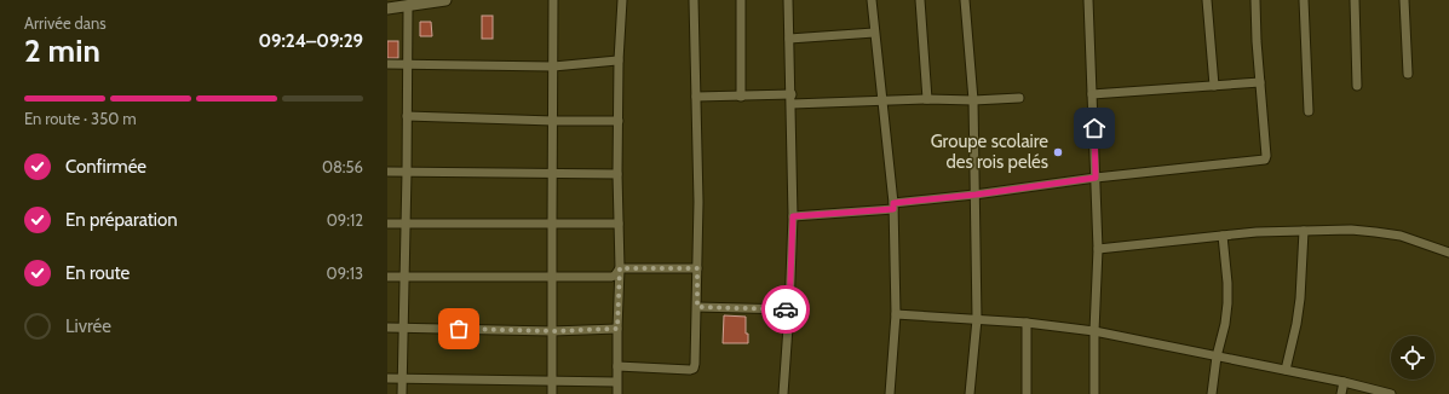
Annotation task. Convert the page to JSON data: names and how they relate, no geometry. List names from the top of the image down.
{
  "places": ["Groupe scolaire des rois pelés"],
  "page": {
    "heading": ["2 min", "Arrivée dans", "09:24–09:29"],
    "bar": "En route · 350 m",
    "list": [
      ["Confirmée", "08:56"],
      ["En préparation", "09:12"],
      ["En route", "09:13"],
      "Livrée"
    ]
  }
}
